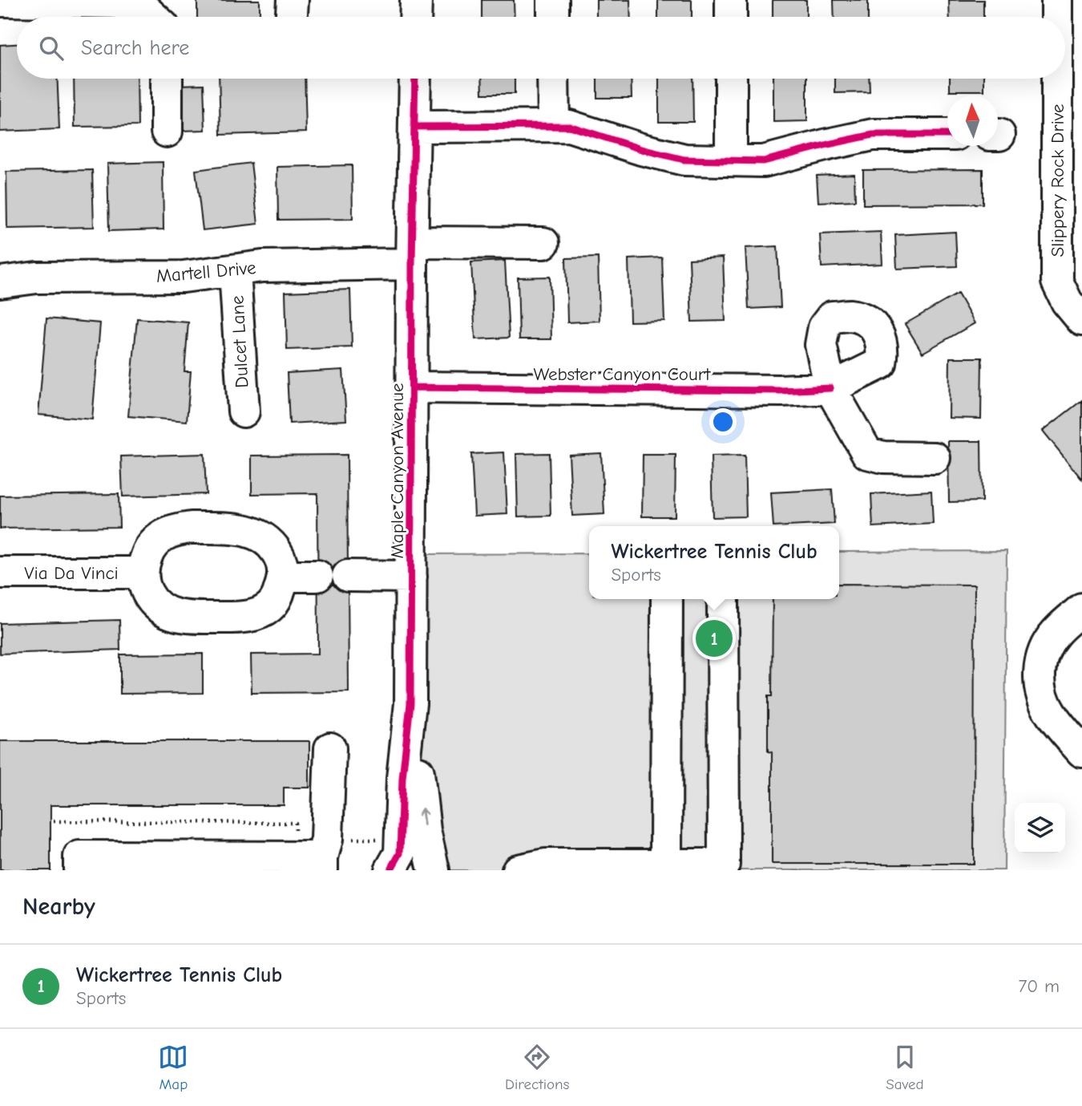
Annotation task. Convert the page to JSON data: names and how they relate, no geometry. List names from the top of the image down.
{
  "streets": {
    "street": [
      "Slippery Rock Drive",
      "Martell Drive",
      "Dulcet Lane",
      "Webster Canyon Court",
      "Maple Canyon Avenue",
      "Via Da Vinci"
    ]
  },
  "crossings": [
    ["Martell Drive", "Dulcet Lane"],
    ["Martell Drive", "Maple Canyon Avenue"],
    ["Webster Canyon Court", "Maple Canyon Avenue"]
  ],
  "north": "top",
  "page": {
    "search": "Search here",
    "popup": ["Wickertree Tennis Club", "Sports"],
    "pins": "1",
    "heading": "Nearby",
    "list": [
      {
        "mark": "1",
        "name": "Wickertree Tennis Club",
        "note": "Sports",
        "value": "70 m"
      }
    ],
    "nav": ["Map", "Directions", "Saved"]
  }
}
